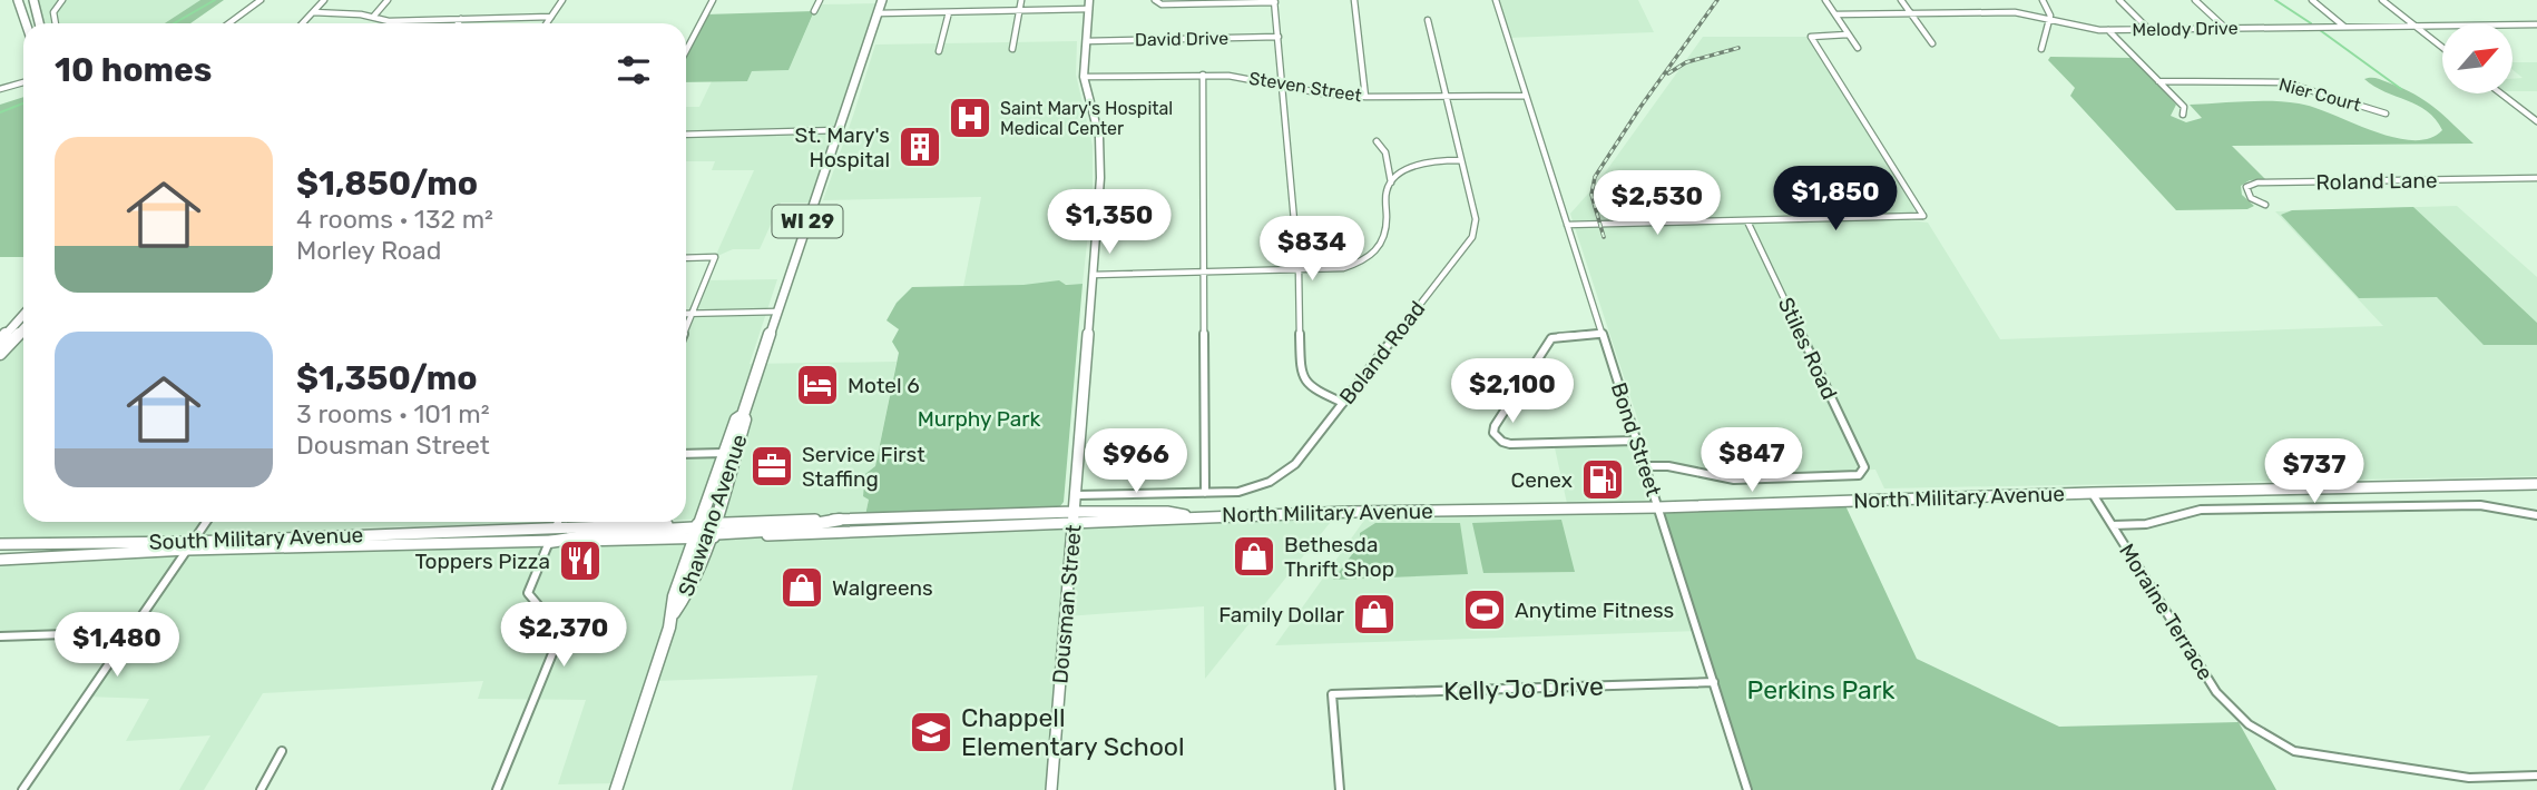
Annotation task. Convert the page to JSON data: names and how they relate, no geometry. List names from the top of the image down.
{
  "streets": {
    "main road": [
      "WI 29",
      "North Military Avenue",
      "Shawano Avenue",
      "South Military Avenue",
      "Dousman Street"
    ],
    "street": [
      "Melody Drive",
      "David Drive",
      "Steven Street",
      "Nier Court",
      "Roland Lane",
      "Stiles Road",
      "Boland Road",
      "Bond Street",
      "Moraine Terrace",
      "Kelly Jo Drive"
    ]
  },
  "crossings": [
    ["David Drive", "Dousman Street"],
    ["Steven Street", "Boland Road"],
    ["Steven Street", "Bond Street"],
    ["Steven Street", "Dousman Street"],
    ["Stiles Road", "Bond Street"],
    ["Boland Road", "Dousman Street"],
    ["Bond Street", "North Military Avenue"],
    ["Bond Street", "Kelly Jo Drive"],
    ["North Military Avenue", "Shawano Avenue"],
    ["North Military Avenue", "Dousman Street"],
    ["North Military Avenue", "Moraine Terrace"],
    ["Shawano Avenue", "South Military Avenue"]
  ],
  "parks": ["Murphy Park", "Perkins Park"],
  "places": {
    "hospital": ["Saint Mary's Hospital Medical Center"],
    "building": ["St. Mary's Hospital"],
    "hotel": ["Motel 6"],
    "office": ["Service First Staffing"],
    "fuel station": ["Cenex"],
    "shop": ["Bethesda Thrift Shop", "Walgreens", "Family Dollar"],
    "restaurant": ["Toppers Pizza"],
    "sports": ["Anytime Fitness"],
    "school or university": ["Chappell Elementary School"]
  },
  "north": "top right",
  "page": {
    "heading": "10 homes",
    "list": [
      {
        "name": "$1,850/mo",
        "note": "4 rooms · 132 m² · Morley Road"
      },
      {
        "name": "$1,350/mo",
        "note": "3 rooms · 101 m² · Dousman Street"
      }
    ],
    "price": [
      "$1,850",
      "$2,530",
      "$1,350",
      "$834",
      "$2,100",
      "$847",
      "$966",
      "$737",
      "$2,370",
      "$1,480"
    ]
  }
}
